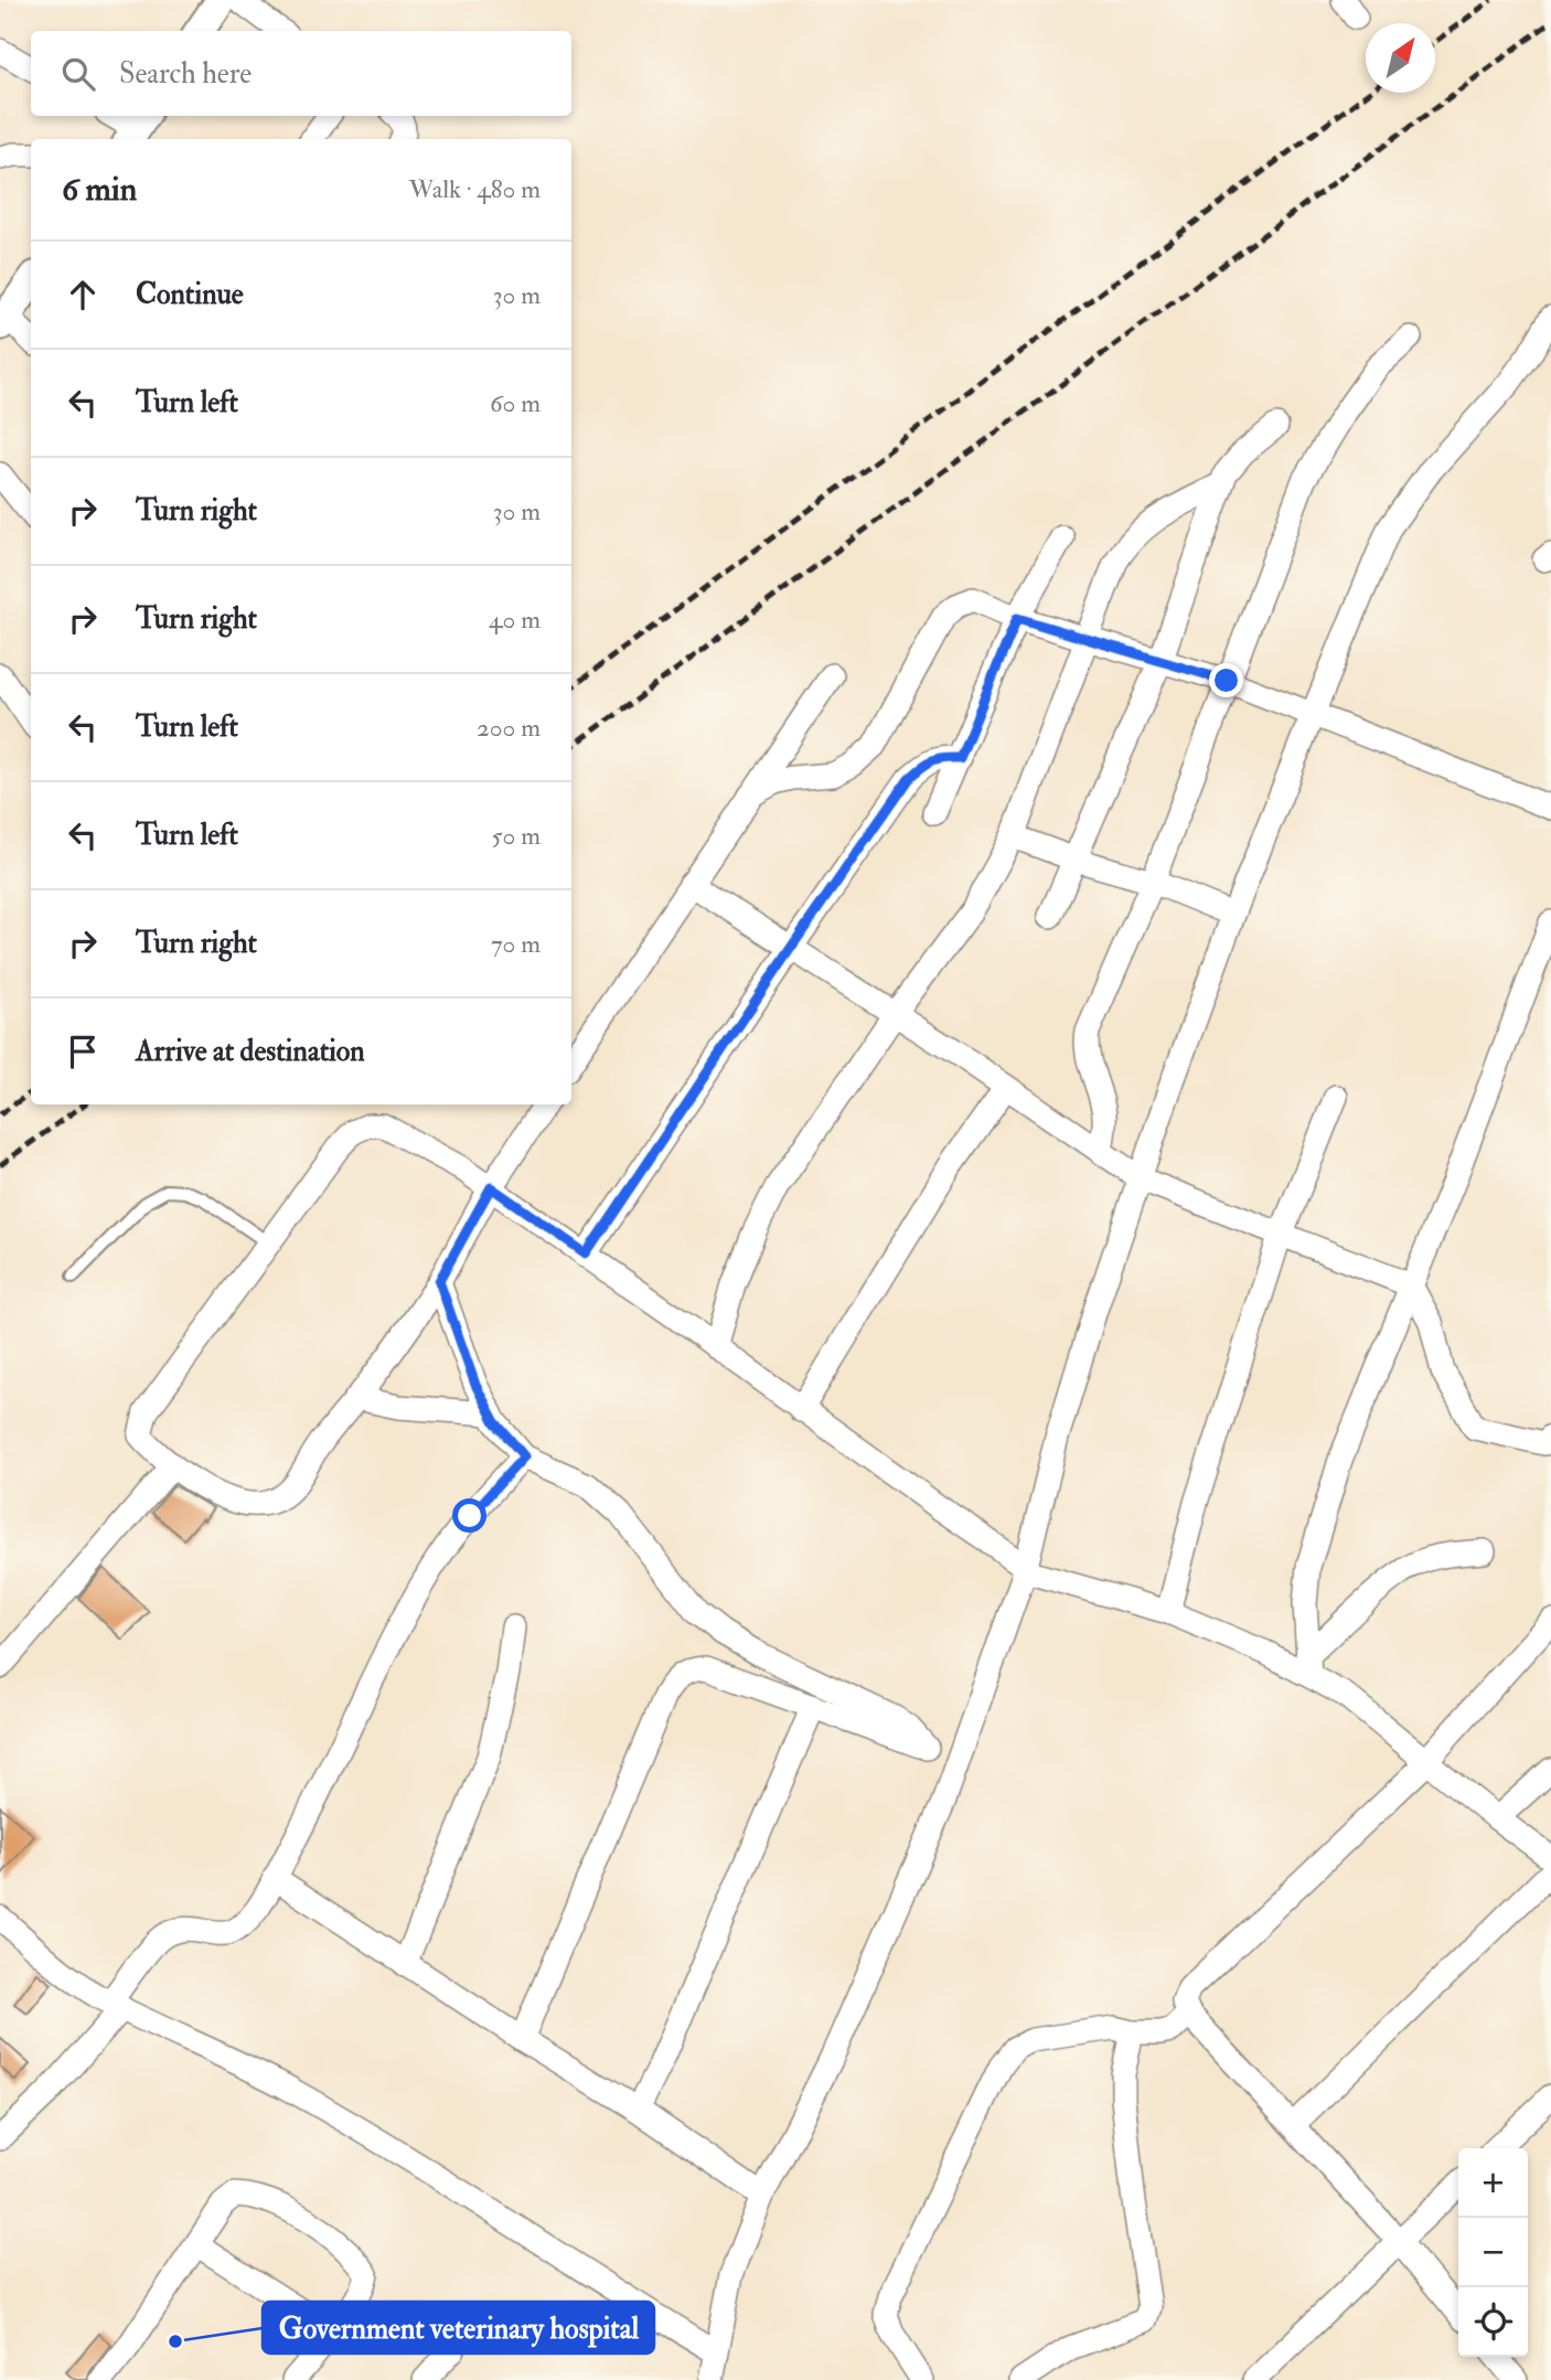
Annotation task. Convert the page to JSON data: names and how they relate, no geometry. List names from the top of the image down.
{
  "places": ["Government veterinary hospital"],
  "north": "top right",
  "page": {
    "search": "Search here",
    "heading": ["6 min", "Walk · 480 m"],
    "list": [
      ["Continue", "30 m"],
      ["Turn left", "60 m"],
      ["Turn right", "30 m"],
      ["Turn right", "40 m"],
      ["Turn left", "200 m"],
      ["Turn left", "50 m"],
      ["Turn right", "70 m"],
      "Arrive at destination"
    ],
    "map_buttons": ["+", "−"]
  }
}
